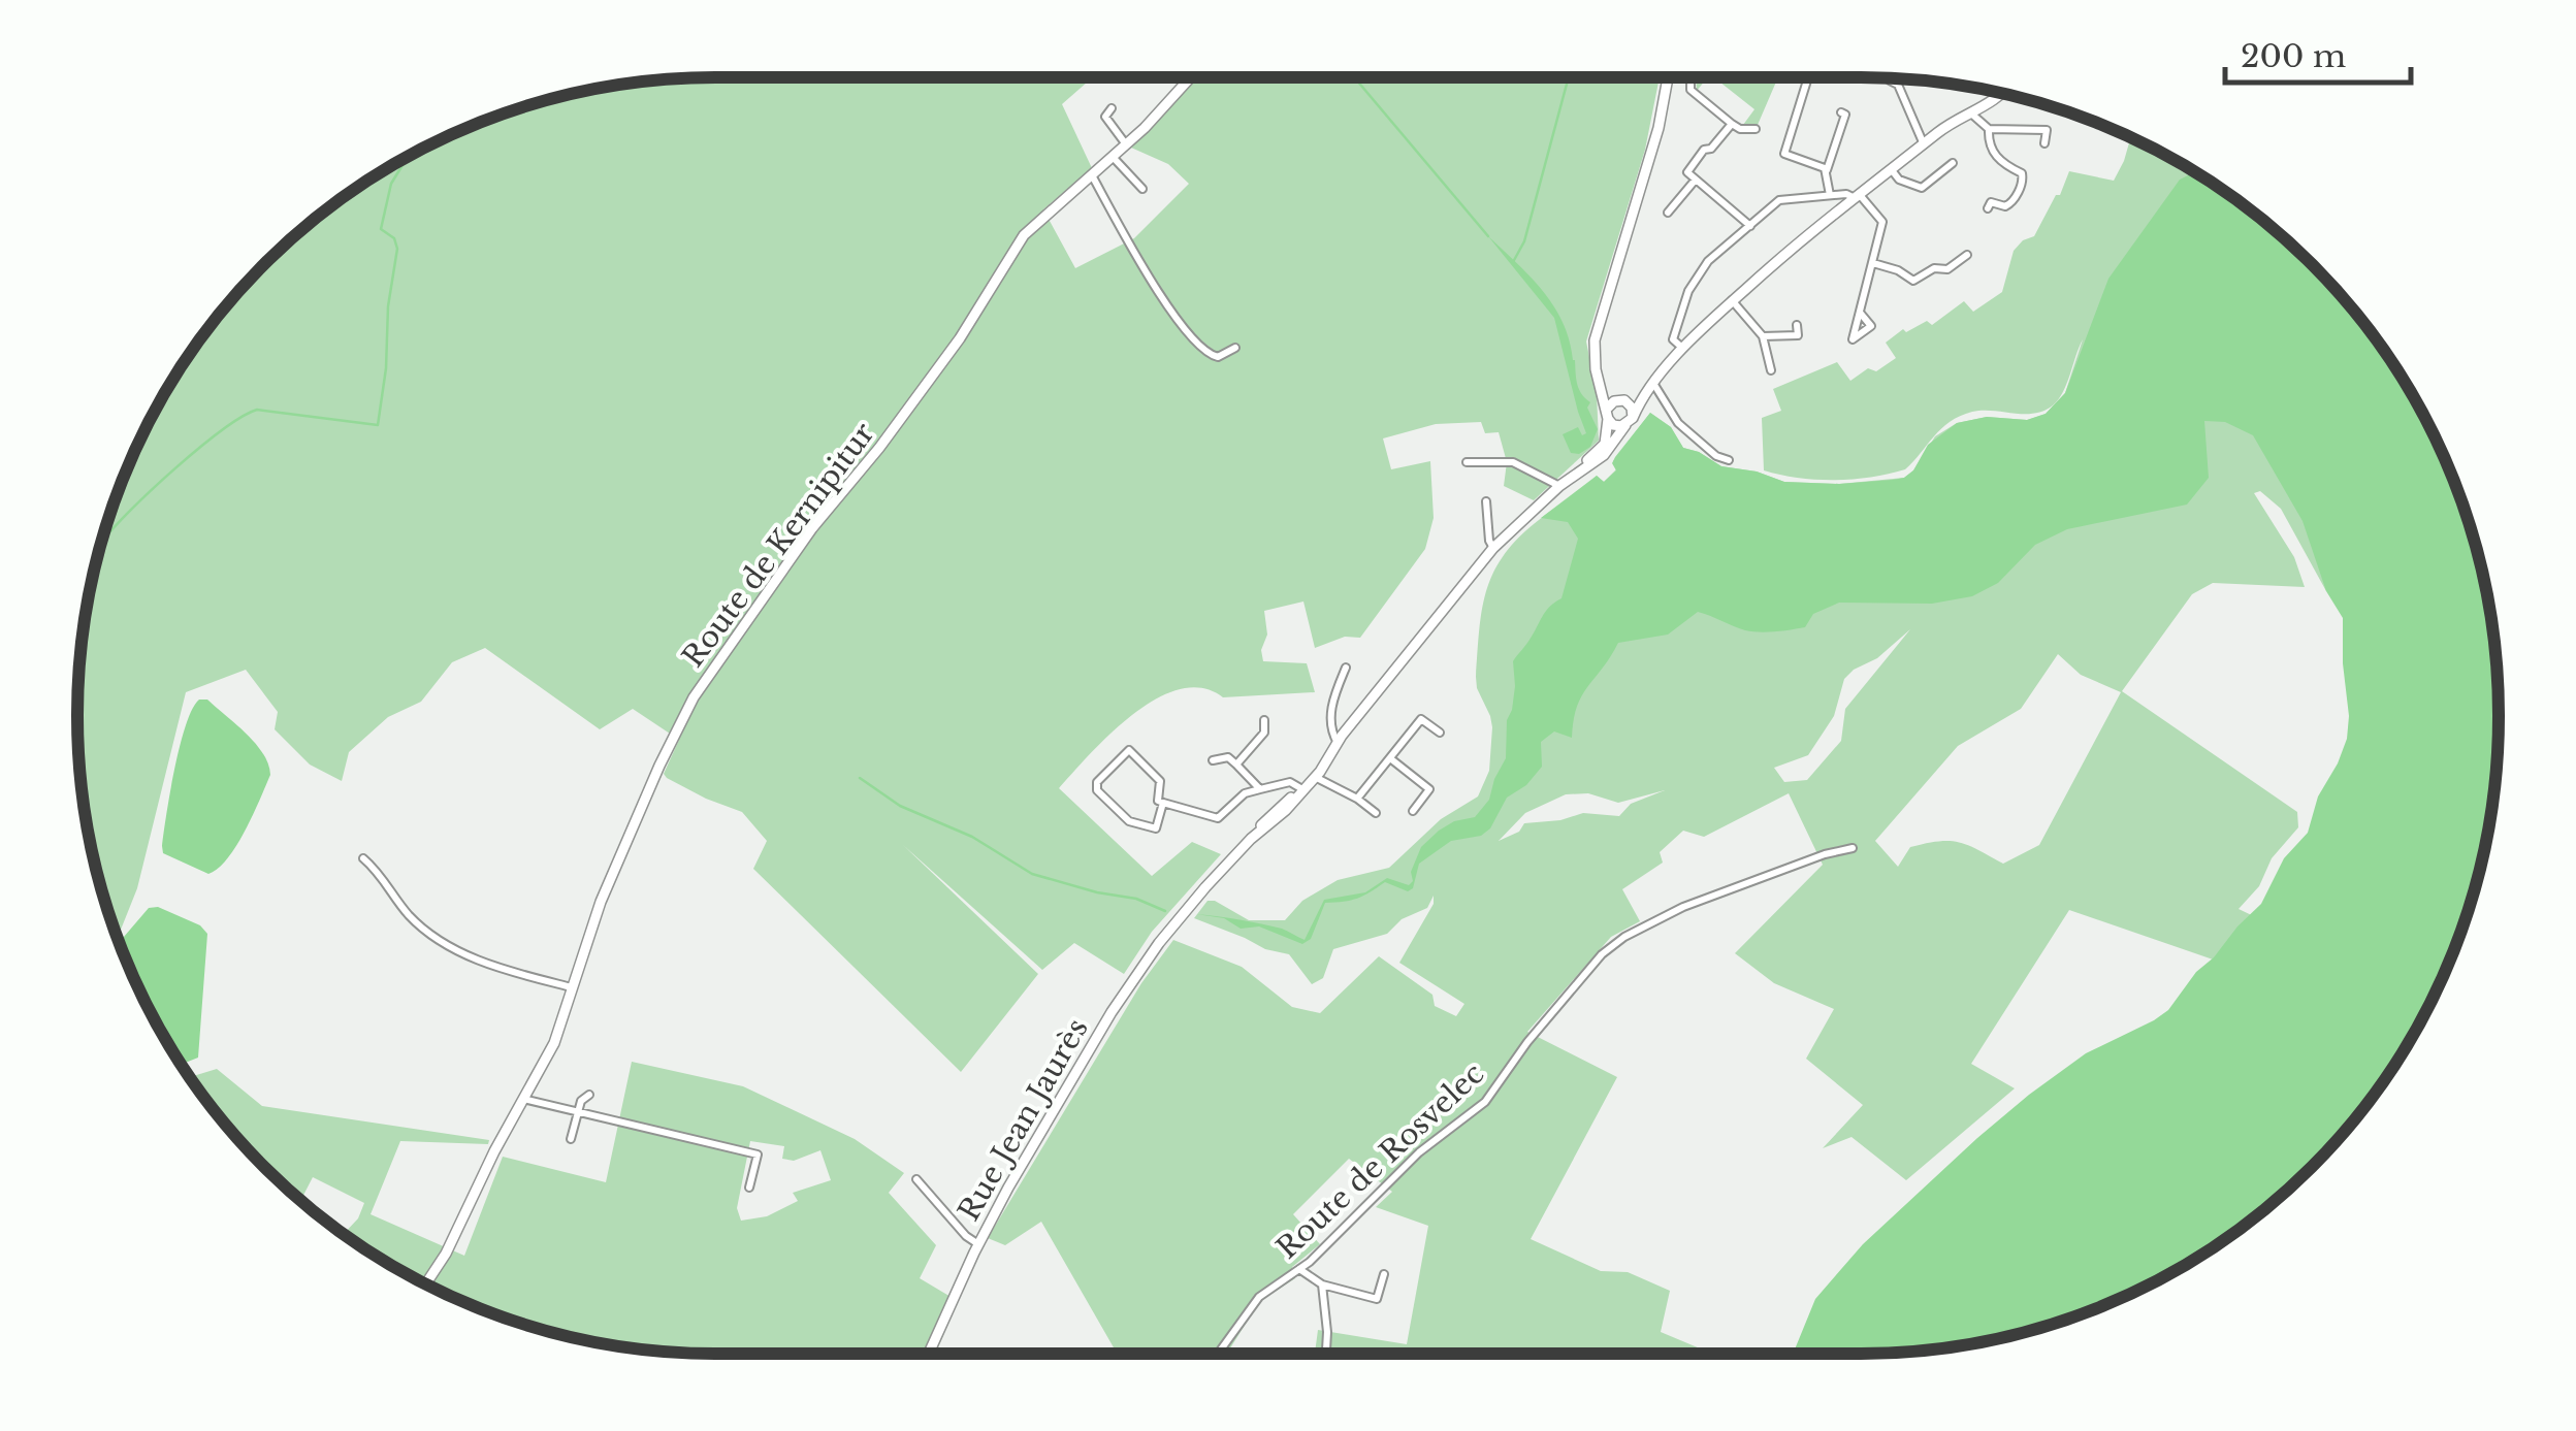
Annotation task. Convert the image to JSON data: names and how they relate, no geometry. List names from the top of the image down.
{
  "streets": {
    "street": ["Route de Kernipitur", "Rue Jean Jaurès", "Route de Rosvelec"]
  },
  "scale_bar": "200 m"
}
